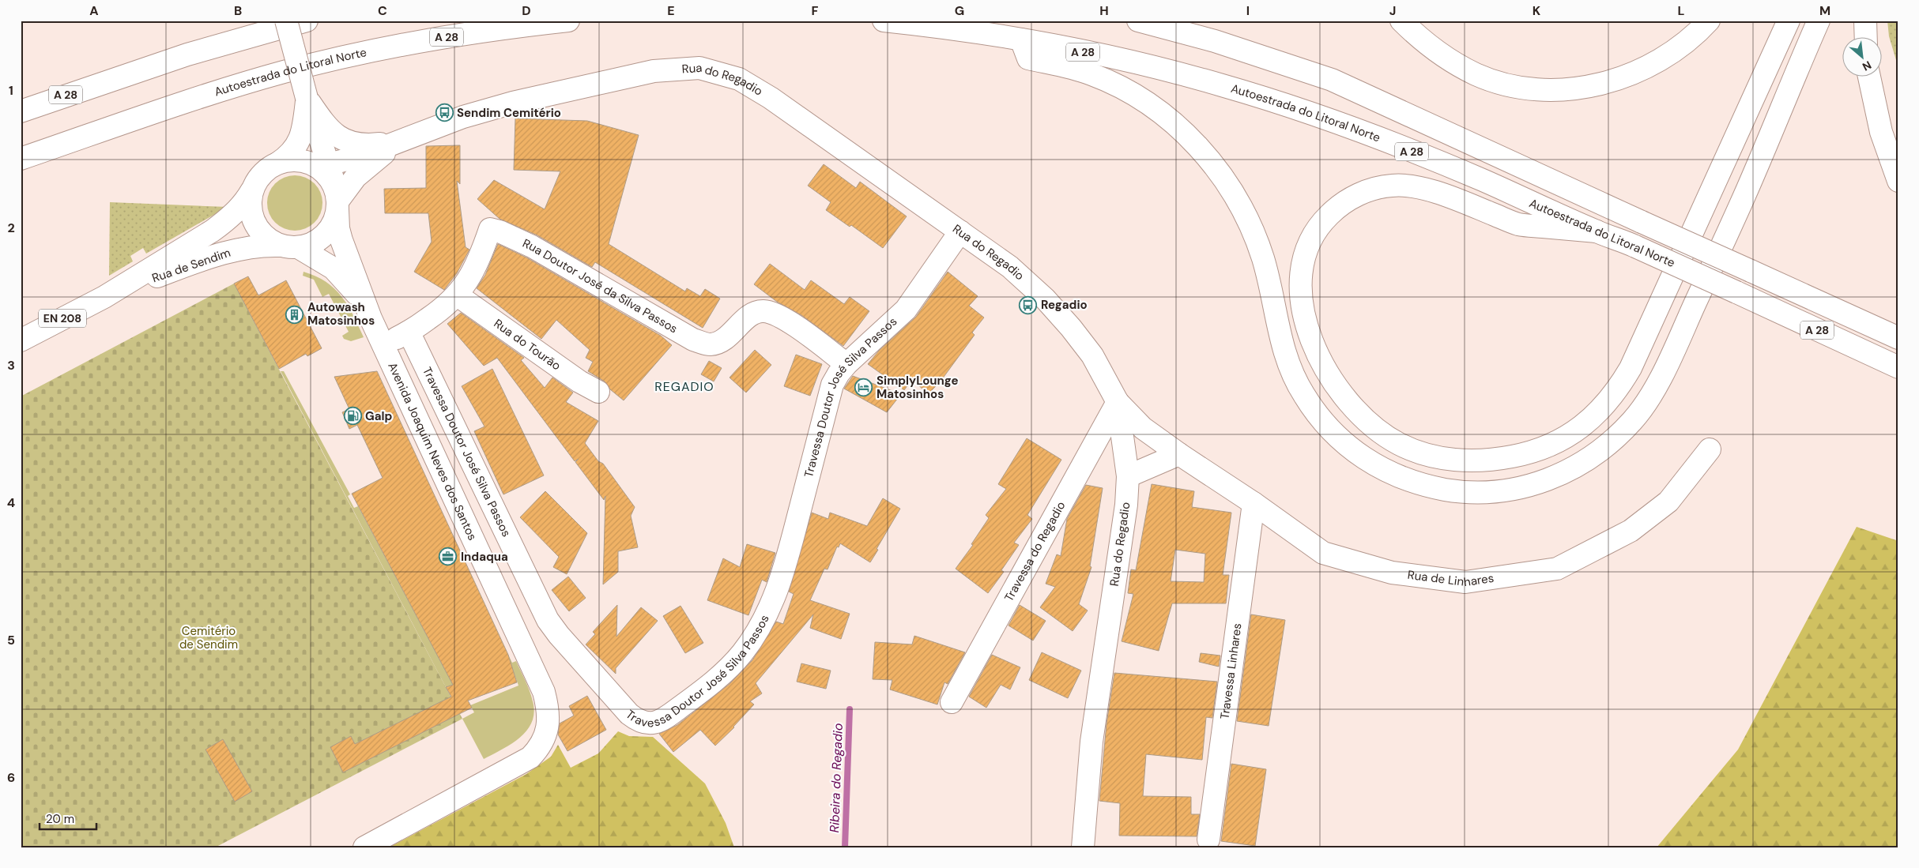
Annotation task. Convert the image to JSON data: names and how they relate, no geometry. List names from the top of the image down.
{
  "streets": {
    "main road": [
      "A 28",
      "Autoestrada do Litoral Norte",
      "Rua do Regadio",
      "Rua de Sendim",
      "Rua Doutor José da Silva Passos",
      "EN 208",
      "Rua do Tourão",
      "Travessa Doutor José Silva Passos",
      "Avenida Joaquim Neves dos Santos",
      "Travessa do Regadio",
      "Rua de Linhares",
      "Travessa Linhares"
    ]
  },
  "crossings": [
    ["Rua do Regadio", "Rua de Sendim"],
    ["Rua do Regadio", "Travessa Doutor José Silva Passos"],
    ["Rua do Regadio", "Avenida Joaquim Neves dos Santos"],
    ["Rua do Regadio", "Travessa do Regadio"],
    ["Rua do Regadio", "Rua de Linhares"],
    ["Rua de Sendim", "Avenida Joaquim Neves dos Santos"],
    ["Rua Doutor José da Silva Passos", "Rua do Tourão"],
    ["Rua Doutor José da Silva Passos", "Travessa Doutor José Silva Passos"],
    ["Rua Doutor José da Silva Passos", "Avenida Joaquim Neves dos Santos"],
    ["Travessa do Regadio", "Rua de Linhares"],
    ["Rua de Linhares", "Travessa Linhares"]
  ],
  "districts": ["REGADIO"],
  "water": ["Ribeira do Regadio"],
  "parks": ["Cemitério de Sendim"],
  "places": {
    "bus stop": ["Sendim Cemitério", "Regadio"],
    "building": ["Autowash Matosinhos"],
    "hotel": ["SimplyLounge Matosinhos"],
    "fuel station": ["Galp"],
    "office": ["Indaqua"]
  },
  "scale_bar": "20 m",
  "north": "bottom right",
  "grid": {
    "columns": [
      "A",
      "B",
      "C",
      "D",
      "E",
      "F",
      "G",
      "H",
      "I",
      "J",
      "K",
      "L",
      "M"
    ],
    "rows": [
      "1",
      "2",
      "3",
      "4",
      "5",
      "6"
    ]
  }
}
